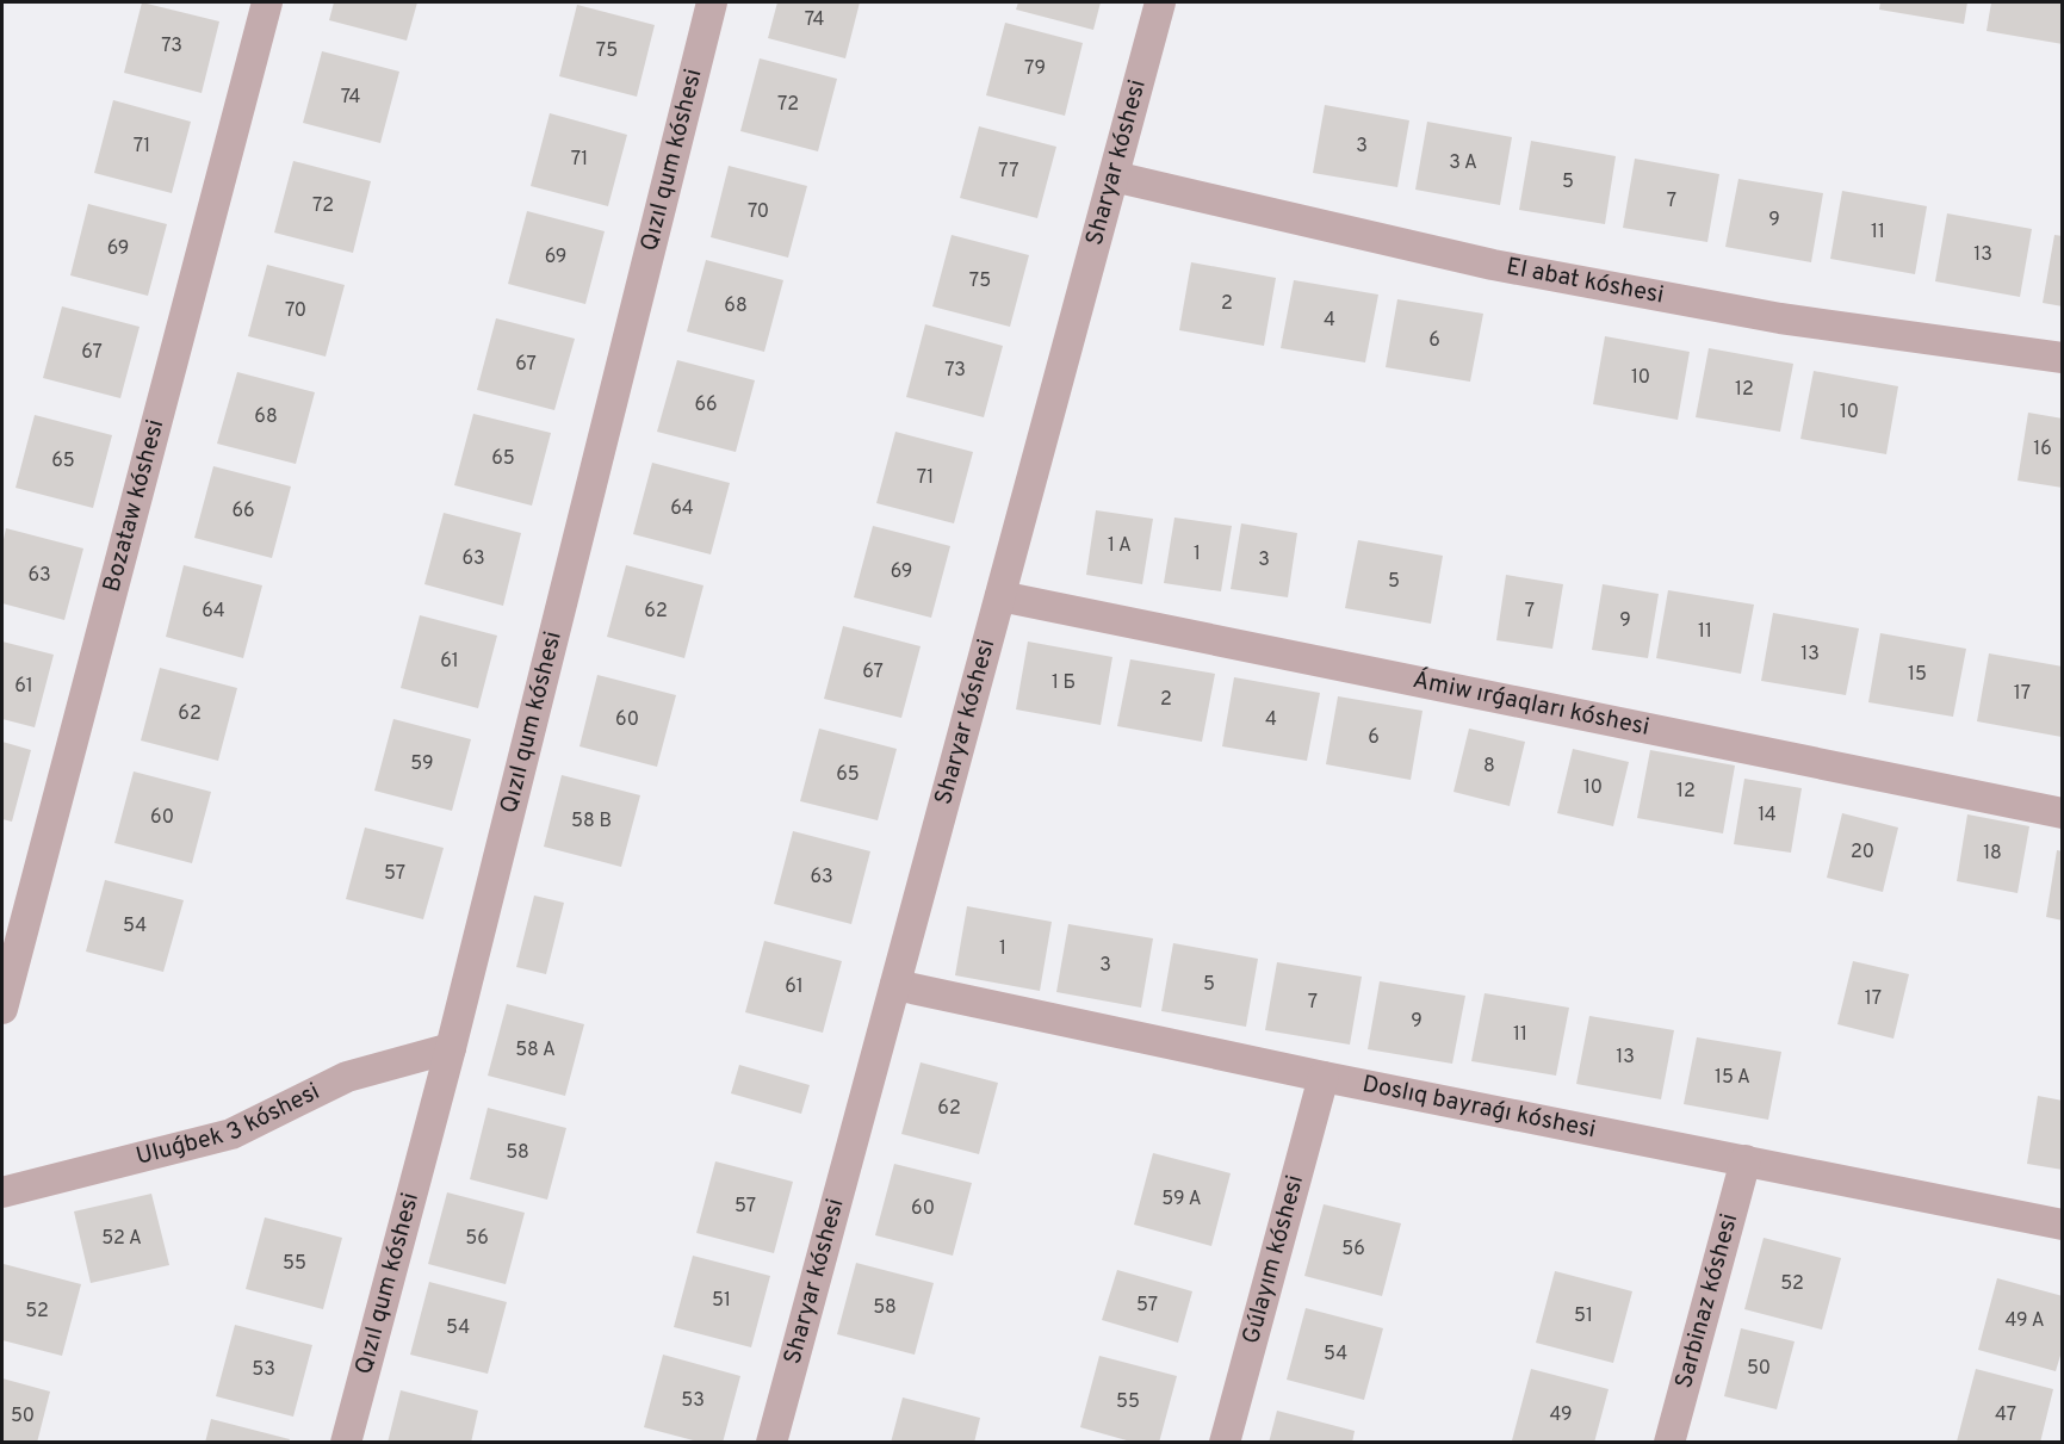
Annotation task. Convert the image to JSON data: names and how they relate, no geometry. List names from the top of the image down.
{
  "streets": {
    "street": [
      "Qızıl qum kóshesi",
      "Sharyar kóshesi",
      "El abat kóshesi",
      "Bozataw kóshesi",
      "Ámiw ırǵaqları kóshesi",
      "Doslıq bayraǵı kóshesi",
      "Uluǵbek 3 kóshesi",
      "Gúlayım kóshesi",
      "Sarbinaz kóshesi"
    ]
  },
  "crossings": [
    ["Qızıl qum kóshesi", "Uluǵbek 3 kóshesi"],
    ["Sharyar kóshesi", "El abat kóshesi"],
    ["Sharyar kóshesi", "Ámiw ırǵaqları kóshesi"],
    ["Sharyar kóshesi", "Doslıq bayraǵı kóshesi"],
    ["Doslıq bayraǵı kóshesi", "Gúlayım kóshesi"],
    ["Doslıq bayraǵı kóshesi", "Sarbinaz kóshesi"]
  ],
  "house_numbers": [
    "74",
    "73",
    "75",
    "79",
    "74",
    "72",
    "71",
    "3",
    "71",
    "3 А",
    "77",
    "5",
    "7",
    "72",
    "70",
    "9",
    "11",
    "69",
    "13",
    "69",
    "75",
    "2",
    "68",
    "70",
    "4",
    "6",
    "67",
    "67",
    "73",
    "10",
    "12",
    "66",
    "10",
    "68",
    "16",
    "65",
    "65",
    "71",
    "64",
    "66",
    "1 А",
    "1",
    "63",
    "3",
    "69",
    "63",
    "5",
    "64",
    "62",
    "7",
    "9",
    "11",
    "13",
    "61",
    "67",
    "15",
    "1 Б",
    "61",
    "17",
    "2",
    "62",
    "60",
    "4",
    "6",
    "59",
    "8",
    "65",
    "10",
    "12",
    "14",
    "60",
    "58 В",
    "20",
    "18",
    "57",
    "63",
    "54",
    "1",
    "3",
    "5",
    "61",
    "17",
    "7",
    "9",
    "11",
    "58 А",
    "13",
    "15 А",
    "62",
    "58",
    "59 А",
    "57",
    "60",
    "52 А",
    "56",
    "56",
    "55",
    "52",
    "51",
    "57",
    "58",
    "52",
    "51",
    "49 А",
    "54",
    "54",
    "50",
    "53",
    "53",
    "55",
    "49",
    "47",
    "50"
  ]
}
